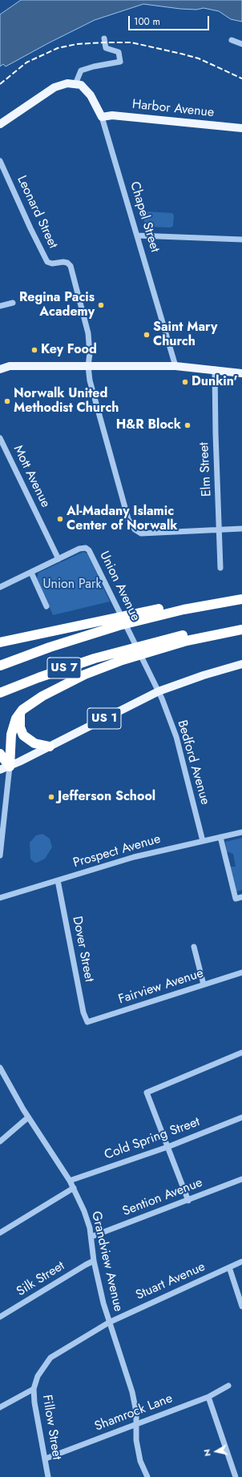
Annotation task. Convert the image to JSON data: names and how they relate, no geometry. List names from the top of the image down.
{
  "streets": {
    "highway": ["US 7"],
    "main road": ["Harbor Avenue", "Chapel Street", "US 1"],
    "street": [
      "Leonard Street",
      "Elm Street",
      "Mott Avenue",
      "Union Avenue",
      "Bedford Avenue",
      "Prospect Avenue",
      "Dover Street",
      "Fairview Avenue",
      "Cold Spring Street",
      "Sention Avenue",
      "Grandview Avenue",
      "Silk Street",
      "Stuart Avenue",
      "Shamrock Lane",
      "Fillow Street"
    ]
  },
  "crossings": [
    ["Harbor Avenue", "Chapel Street"],
    ["Mott Avenue", "Union Avenue"],
    ["Union Avenue", "US 1"],
    ["Union Avenue", "Bedford Avenue"],
    ["US 1", "Bedford Avenue"],
    ["Bedford Avenue", "Prospect Avenue"],
    ["Prospect Avenue", "Dover Street"],
    ["Dover Street", "Fairview Avenue"],
    ["Cold Spring Street", "Grandview Avenue"],
    ["Sention Avenue", "Grandview Avenue"],
    ["Grandview Avenue", "Silk Street"],
    ["Grandview Avenue", "Stuart Avenue"],
    ["Grandview Avenue", "Shamrock Lane"],
    ["Grandview Avenue", "Fillow Street"],
    ["Stuart Avenue", "Fillow Street"],
    ["Shamrock Lane", "Fillow Street"]
  ],
  "parks": ["Union Park"],
  "places": [
    "Regina Pacis Academy",
    "Saint Mary Church",
    "Key Food",
    "Dunkin'",
    "Norwalk United Methodist Church",
    "H&R Block",
    "Al-Madany Islamic Center of Norwalk",
    "Jefferson School"
  ],
  "scale_bar": "100 m",
  "north": "left"
}
